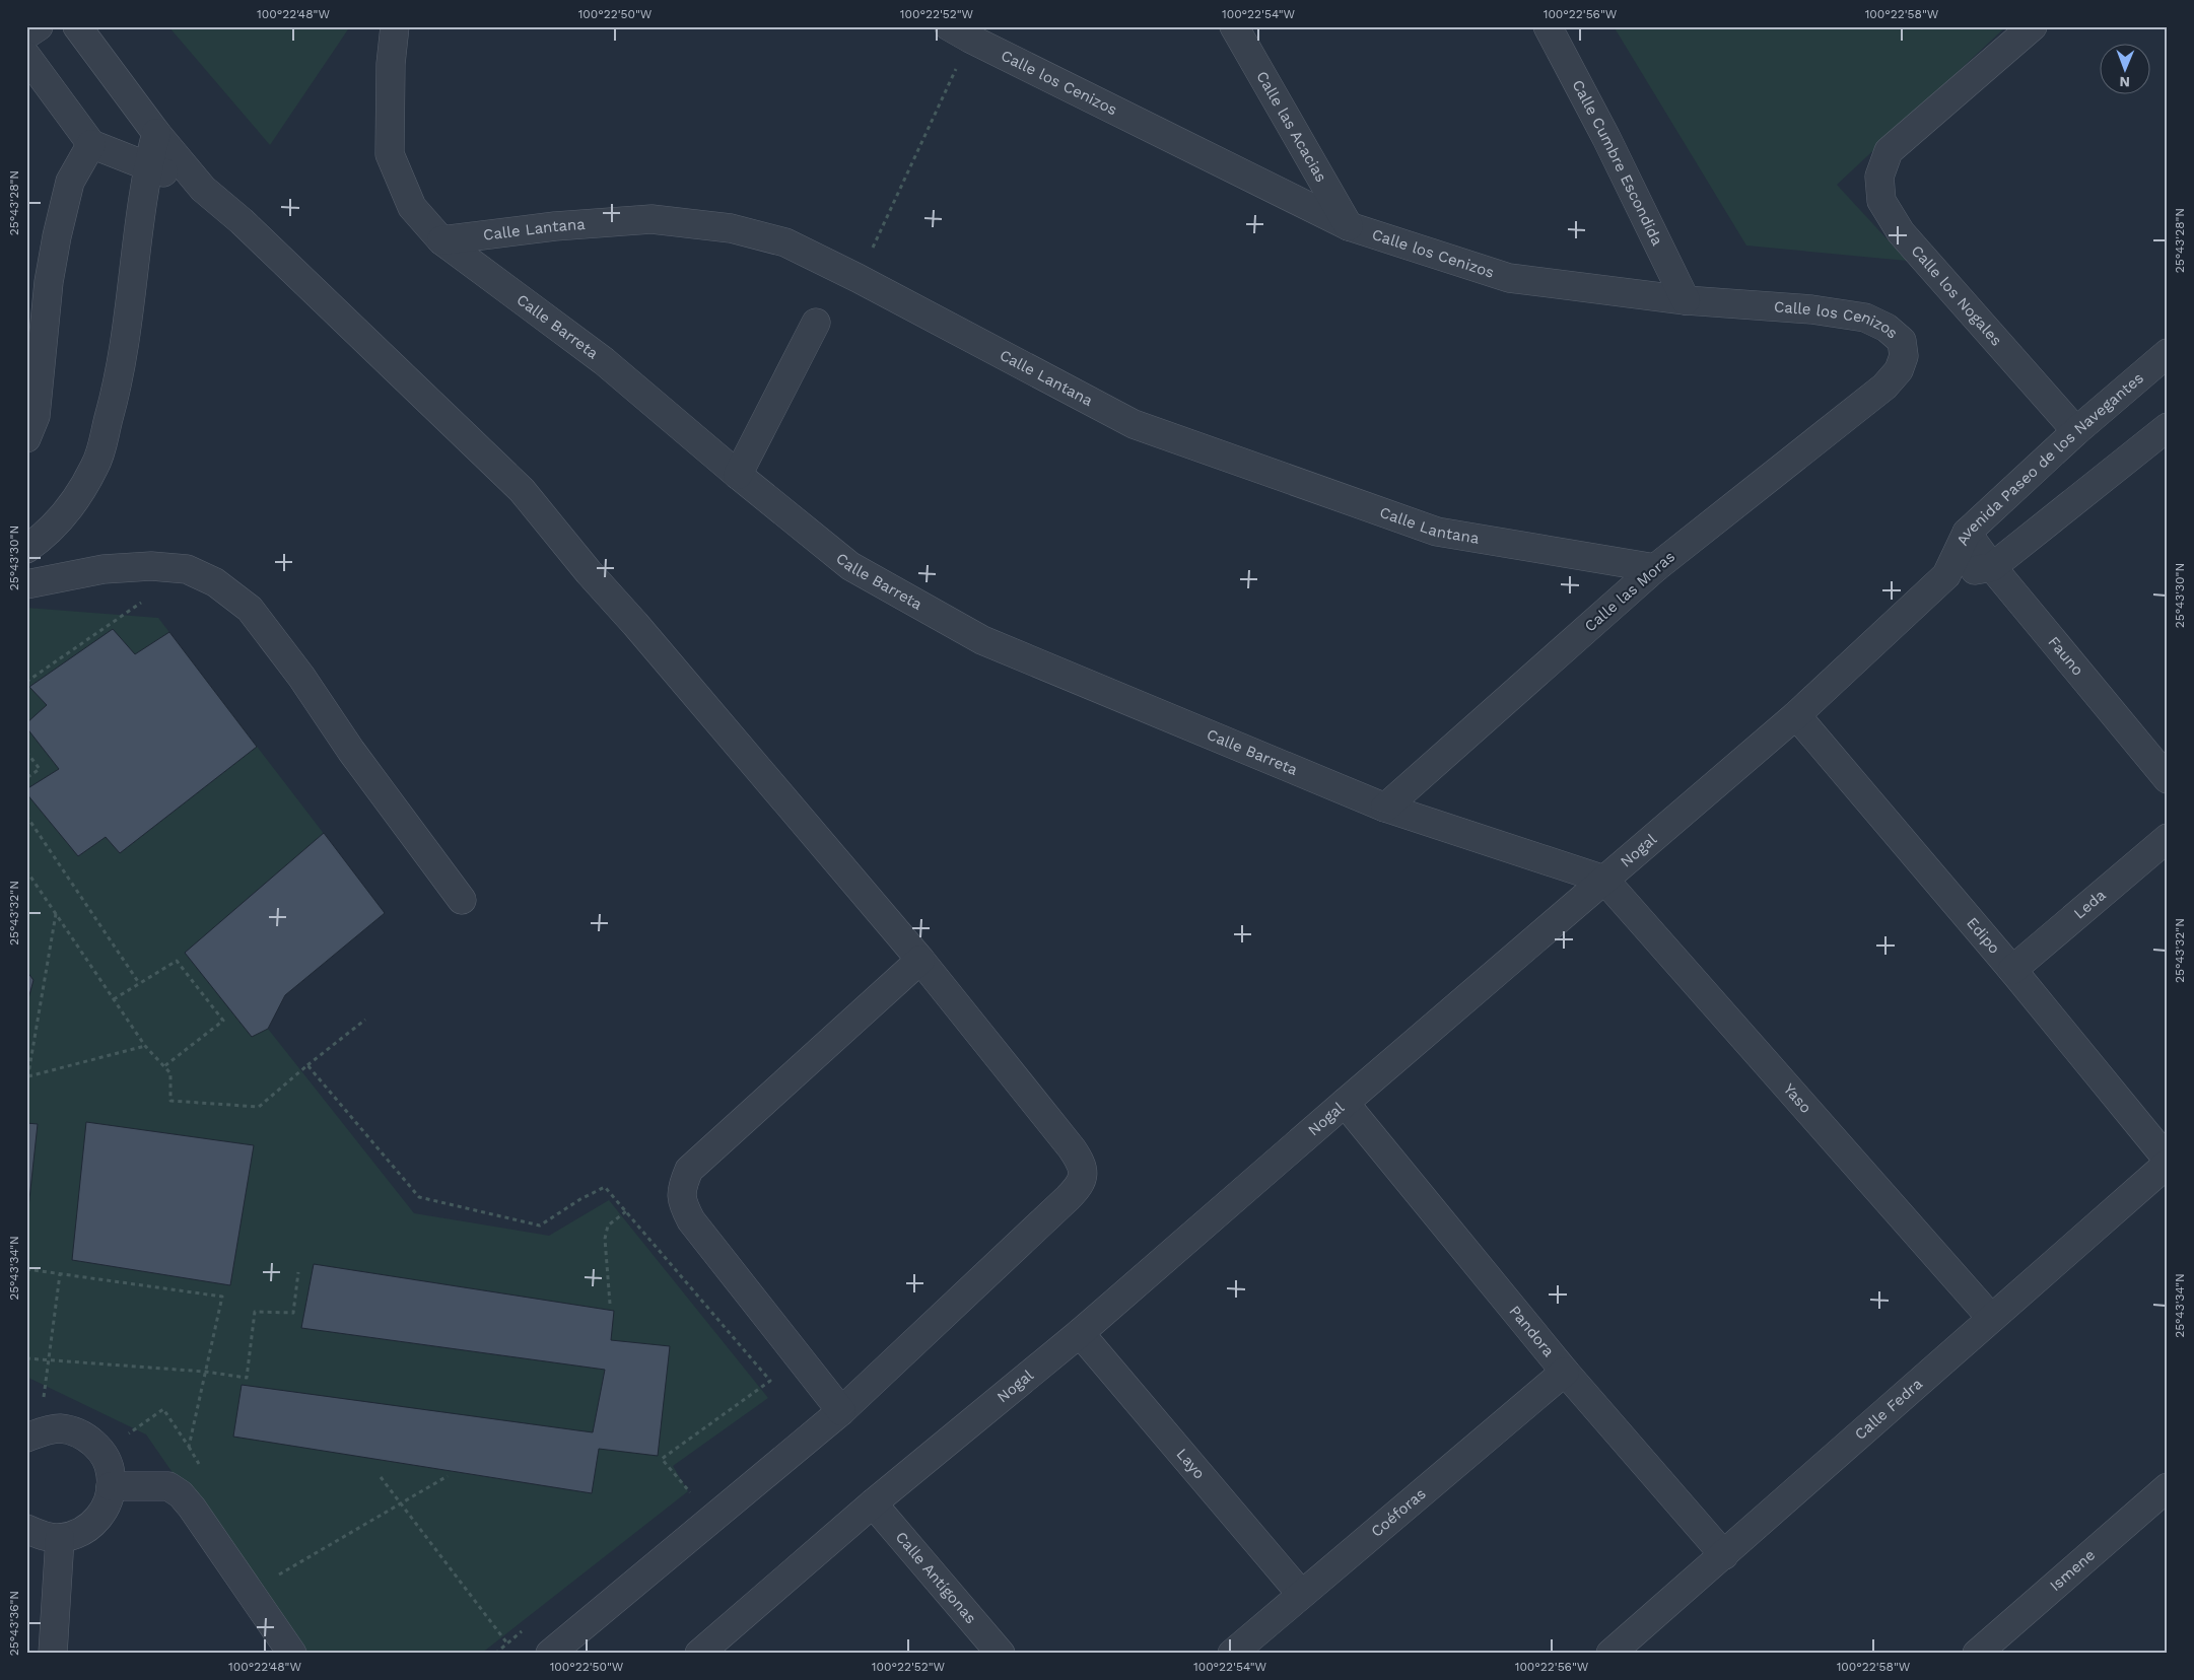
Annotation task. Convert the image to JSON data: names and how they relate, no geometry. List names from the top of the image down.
{
  "streets": {
    "street": [
      "Calle los Cenizos",
      "Calle las Acacias",
      "Calle Cumbre Escondida",
      "Calle Lantana",
      "Calle los Nogales",
      "Calle Barreta",
      "Avenida Paseo de los Navegantes",
      "Calle las Moras",
      "Fauno",
      "Nogal",
      "Leda",
      "Edipo",
      "Yaso",
      "Pandora",
      "Calle Fedra",
      "Layo",
      "Coéforas",
      "Ismene",
      "Calle Antígonas"
    ]
  },
  "crossings": [
    ["Calle los Cenizos", "Calle las Acacias"],
    ["Calle los Cenizos", "Calle Cumbre Escondida"],
    ["Calle los Cenizos", "Calle las Moras"],
    ["Calle Lantana", "Calle Barreta"],
    ["Calle Lantana", "Calle las Moras"],
    ["Calle los Nogales", "Avenida Paseo de los Navegantes"],
    ["Calle Barreta", "Calle las Moras"],
    ["Calle Barreta", "Nogal"],
    ["Calle Barreta", "Yaso"],
    ["Avenida Paseo de los Navegantes", "Fauno"],
    ["Avenida Paseo de los Navegantes", "Nogal"],
    ["Nogal", "Edipo"],
    ["Nogal", "Yaso"],
    ["Nogal", "Pandora"],
    ["Nogal", "Layo"],
    ["Nogal", "Calle Antígonas"],
    ["Leda", "Edipo"],
    ["Yaso", "Calle Fedra"],
    ["Pandora", "Calle Fedra"],
    ["Pandora", "Coéforas"],
    ["Layo", "Coéforas"]
  ],
  "north": "bottom",
  "coordinates": [
    "100°22'48\"W",
    "100°22'50\"W",
    "100°22'52\"W",
    "100°22'54\"W",
    "100°22'56\"W",
    "100°22'58\"W",
    "25°43'28\"N",
    "25°43'30\"N",
    "25°43'32\"N",
    "25°43'34\"N",
    "25°43'36\"N"
  ]
}
